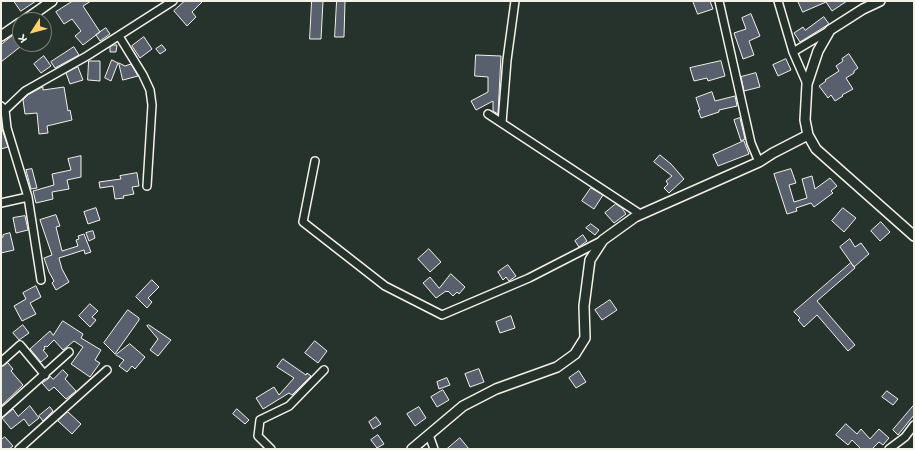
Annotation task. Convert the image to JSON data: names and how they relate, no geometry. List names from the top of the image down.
{
  "north": "bottom left"
}
